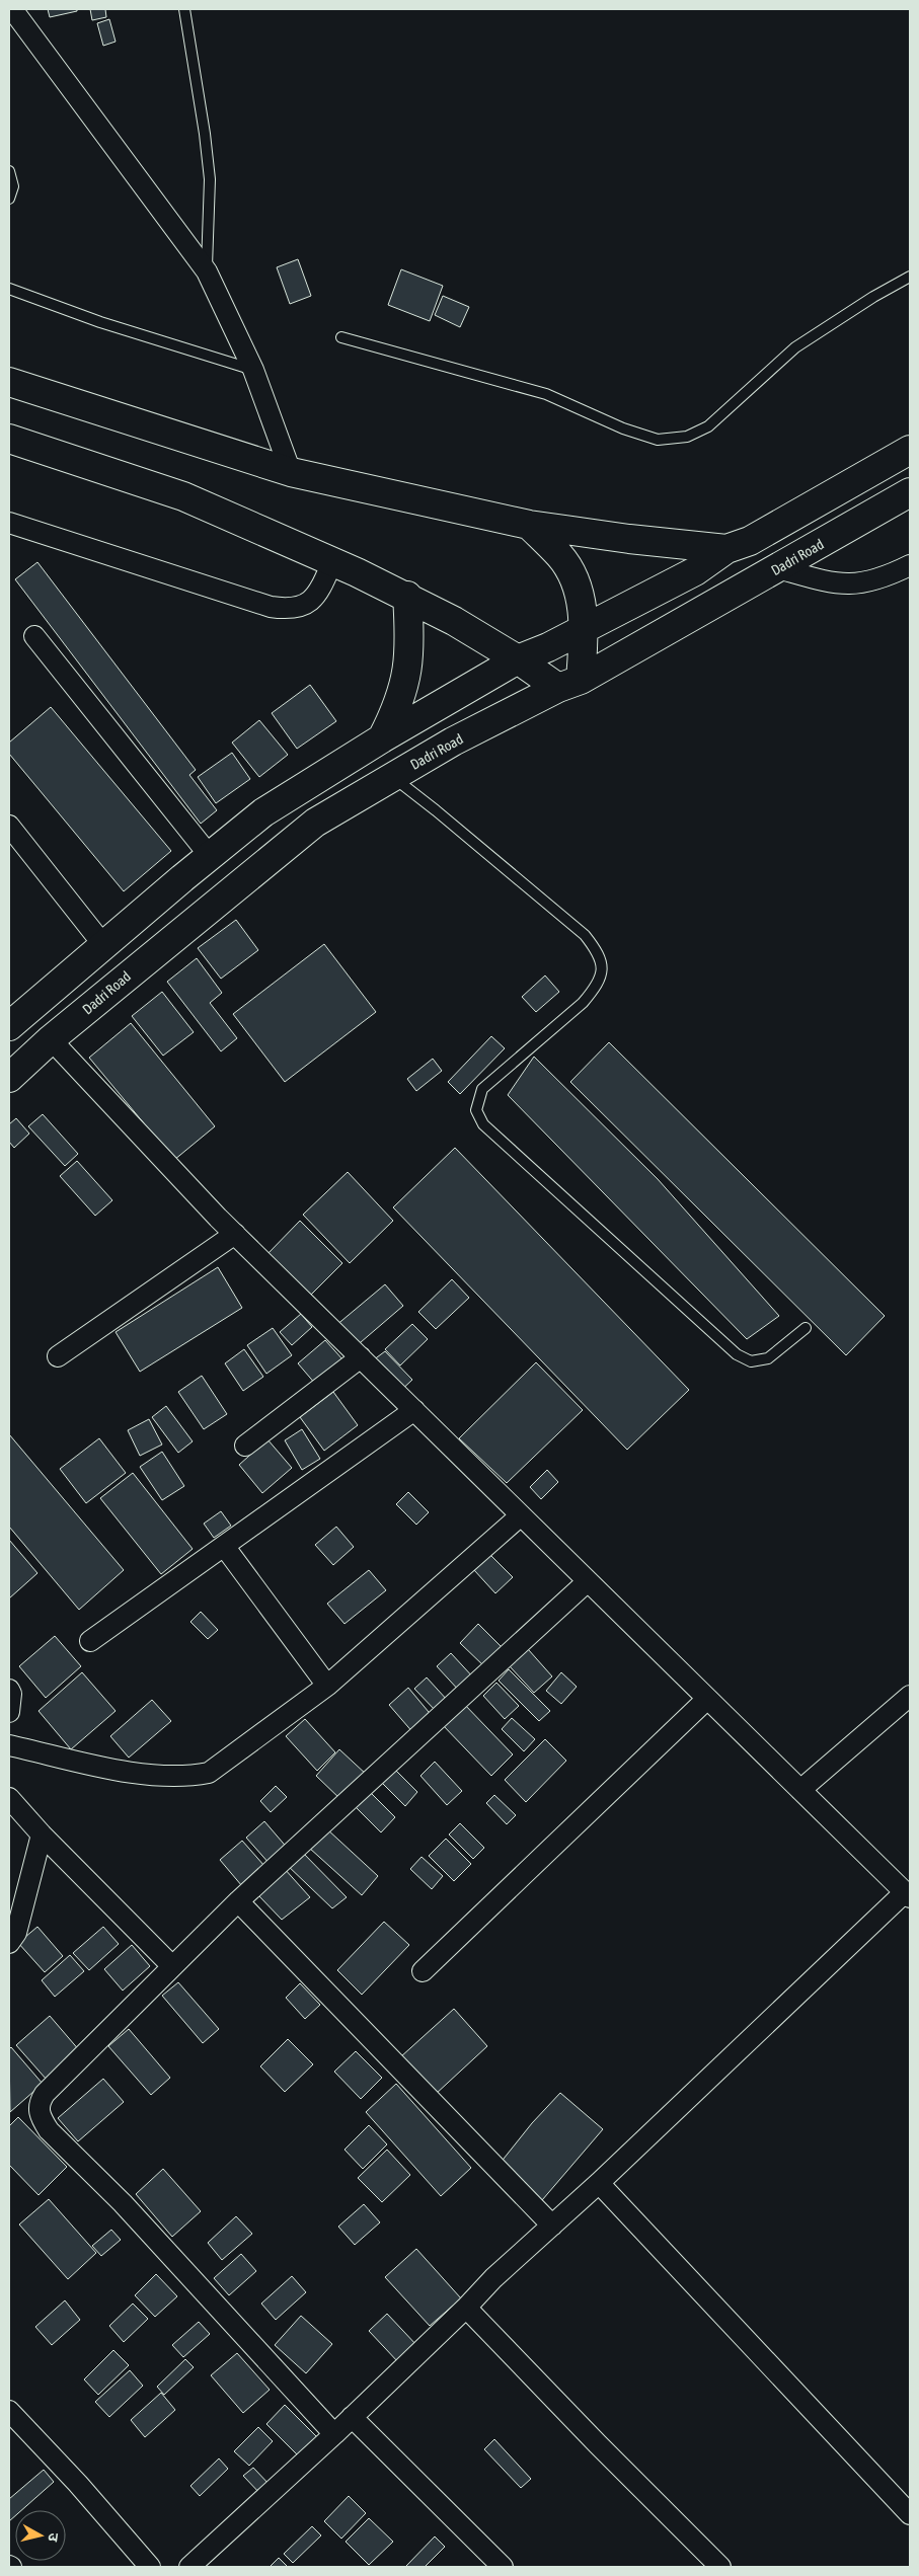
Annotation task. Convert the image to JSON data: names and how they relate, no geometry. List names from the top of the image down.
{
  "streets": {
    "main road": ["Dadri Road"]
  },
  "north": "right"
}
